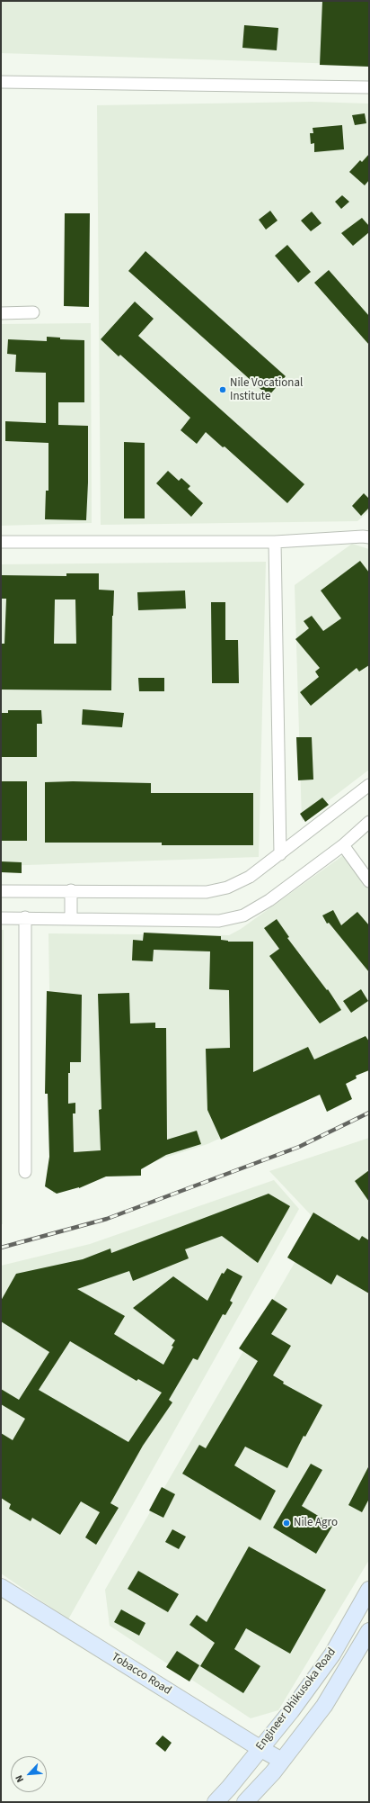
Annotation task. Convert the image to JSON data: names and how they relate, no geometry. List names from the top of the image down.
{
  "streets": {
    "street": ["Tobacco Road", "Engineer Dhikusoka Road"]
  },
  "crossings": [
    ["Tobacco Road", "Engineer Dhikusoka Road"]
  ],
  "places": ["Nile Vocational Institute", "Nile Agro"],
  "north": "bottom left"
}
